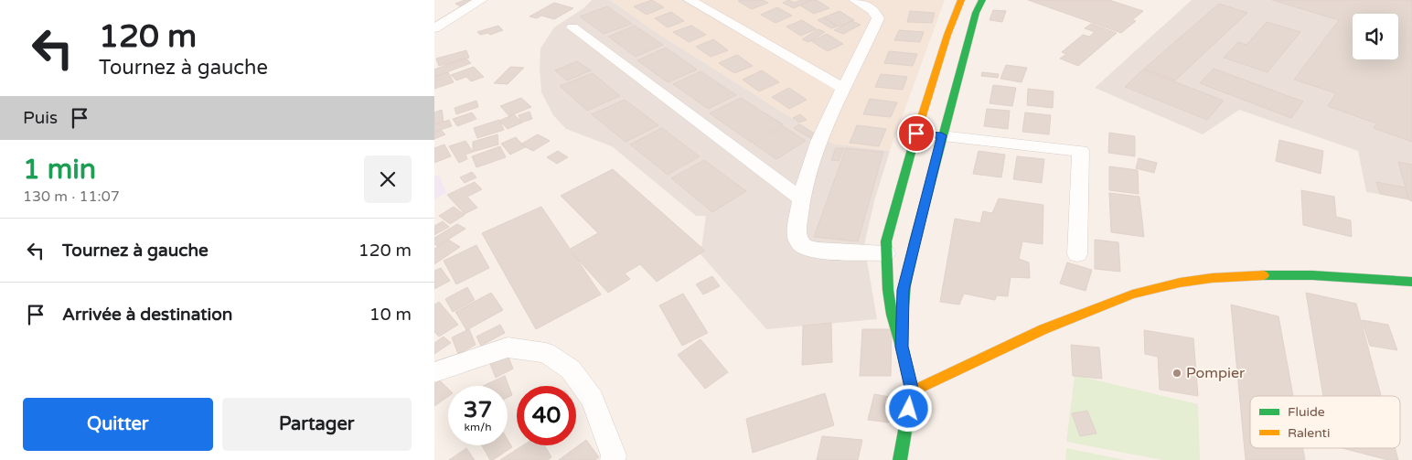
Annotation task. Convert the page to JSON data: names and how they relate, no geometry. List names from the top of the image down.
{
  "places": ["Pompier"],
  "legend": ["Fluide", "Ralenti"],
  "page": {
    "turn": ["120 m", "Tournez à gauche"],
    "then": "Puis",
    "heading": ["1 min", "130 m · 11:07"],
    "list": [
      {
        "name": "Tournez à gauche",
        "value": "120 m"
      },
      {
        "name": "Arrivée à destination",
        "value": "10 m"
      }
    ],
    "speed": "37 km/h",
    "limit": "40",
    "buttons": ["Quitter", "Partager"]
  }
}
